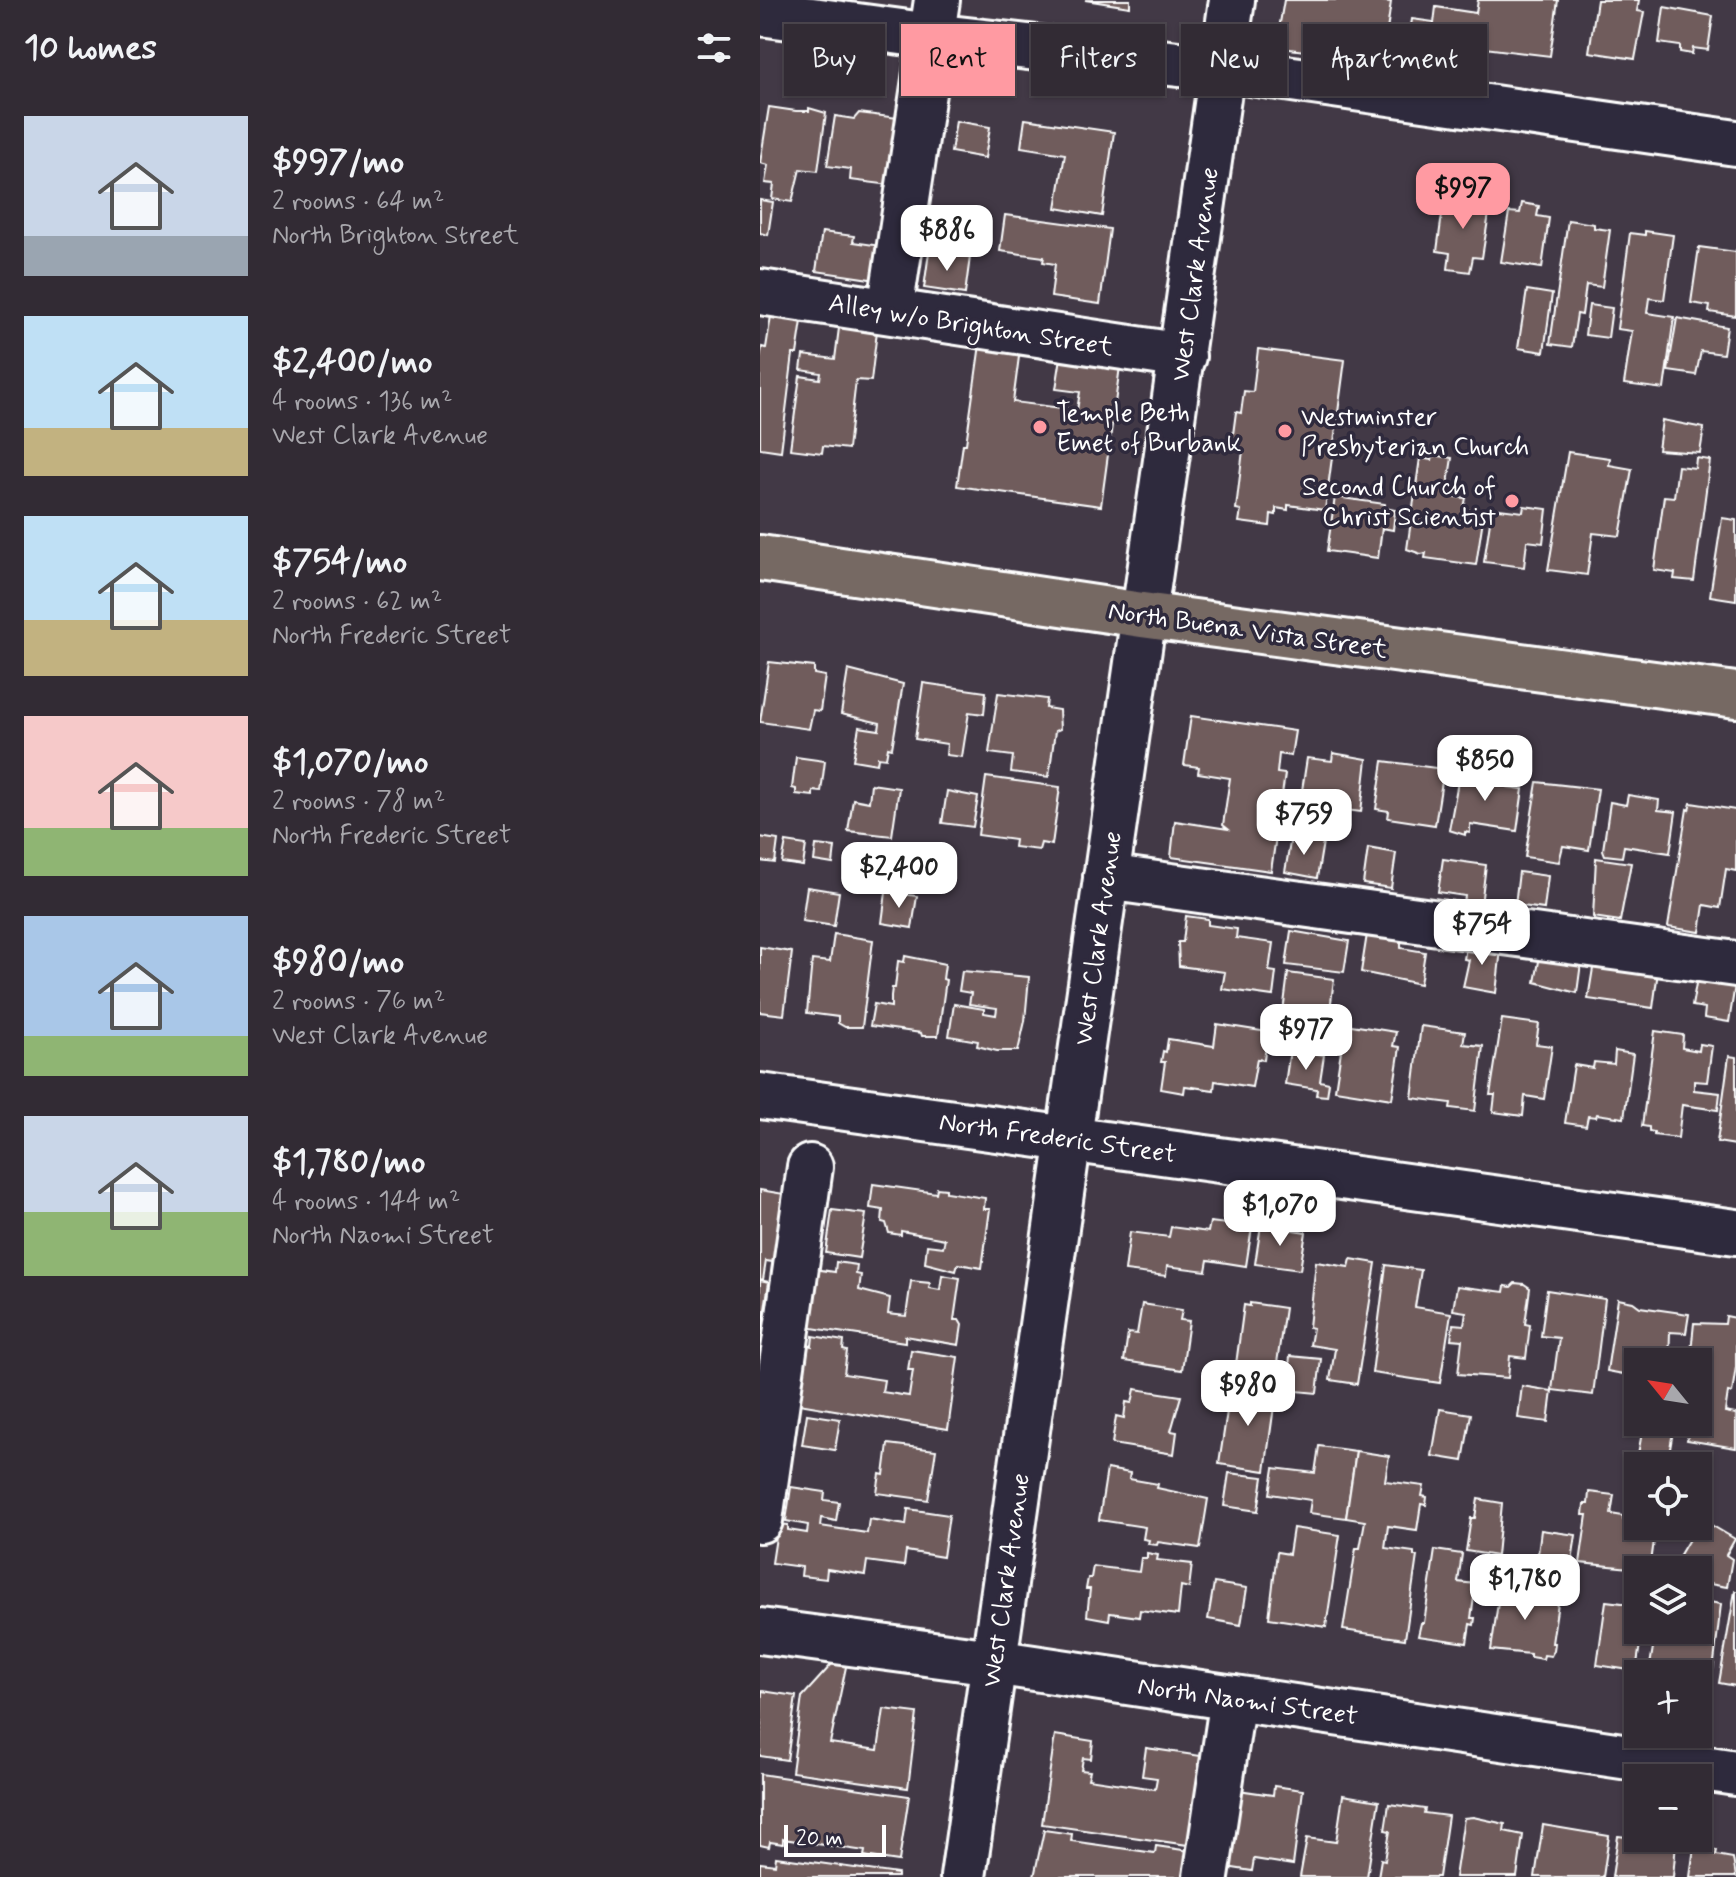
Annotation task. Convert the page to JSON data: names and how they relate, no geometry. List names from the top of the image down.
{
  "streets": {
    "main road": ["North Buena Vista Street"],
    "street": [
      "West Clark Avenue",
      "Alley w/o Brighton Street",
      "North Frederic Street",
      "North Naomi Street"
    ]
  },
  "crossings": [
    ["West Clark Avenue", "Alley w/o Brighton Street"],
    ["West Clark Avenue", "North Buena Vista Street"],
    ["West Clark Avenue", "North Frederic Street"],
    ["West Clark Avenue", "North Naomi Street"]
  ],
  "places": ["Temple Beth Emet of Burbank", "Westminster Presbyterian Church", "Second Church of Christ Scientist"],
  "scale_bar": "20 m",
  "north": "top left",
  "page": {
    "heading": "10 homes",
    "chip": [
      "Buy",
      "Rent",
      "Filters",
      "New",
      "Apartment"
    ],
    "list": [
      {
        "name": "$997/mo",
        "note": "2 rooms · 64 m² · North Brighton Street"
      },
      {
        "name": "$2,400/mo",
        "note": "4 rooms · 136 m² · West Clark Avenue"
      },
      {
        "name": "$754/mo",
        "note": "2 rooms · 62 m² · North Frederic Street"
      },
      {
        "name": "$1,070/mo",
        "note": "2 rooms · 78 m² · North Frederic Street"
      },
      {
        "name": "$980/mo",
        "note": "2 rooms · 76 m² · West Clark Avenue"
      },
      {
        "name": "$1,780/mo",
        "note": "4 rooms · 144 m² · North Naomi Street"
      }
    ],
    "price": [
      "$997",
      "$886",
      "$850",
      "$759",
      "$2,400",
      "$754",
      "$977",
      "$1,070",
      "$980",
      "$1,780"
    ],
    "map_buttons": ["+", "−"],
    "scale": "20 m"
  }
}
